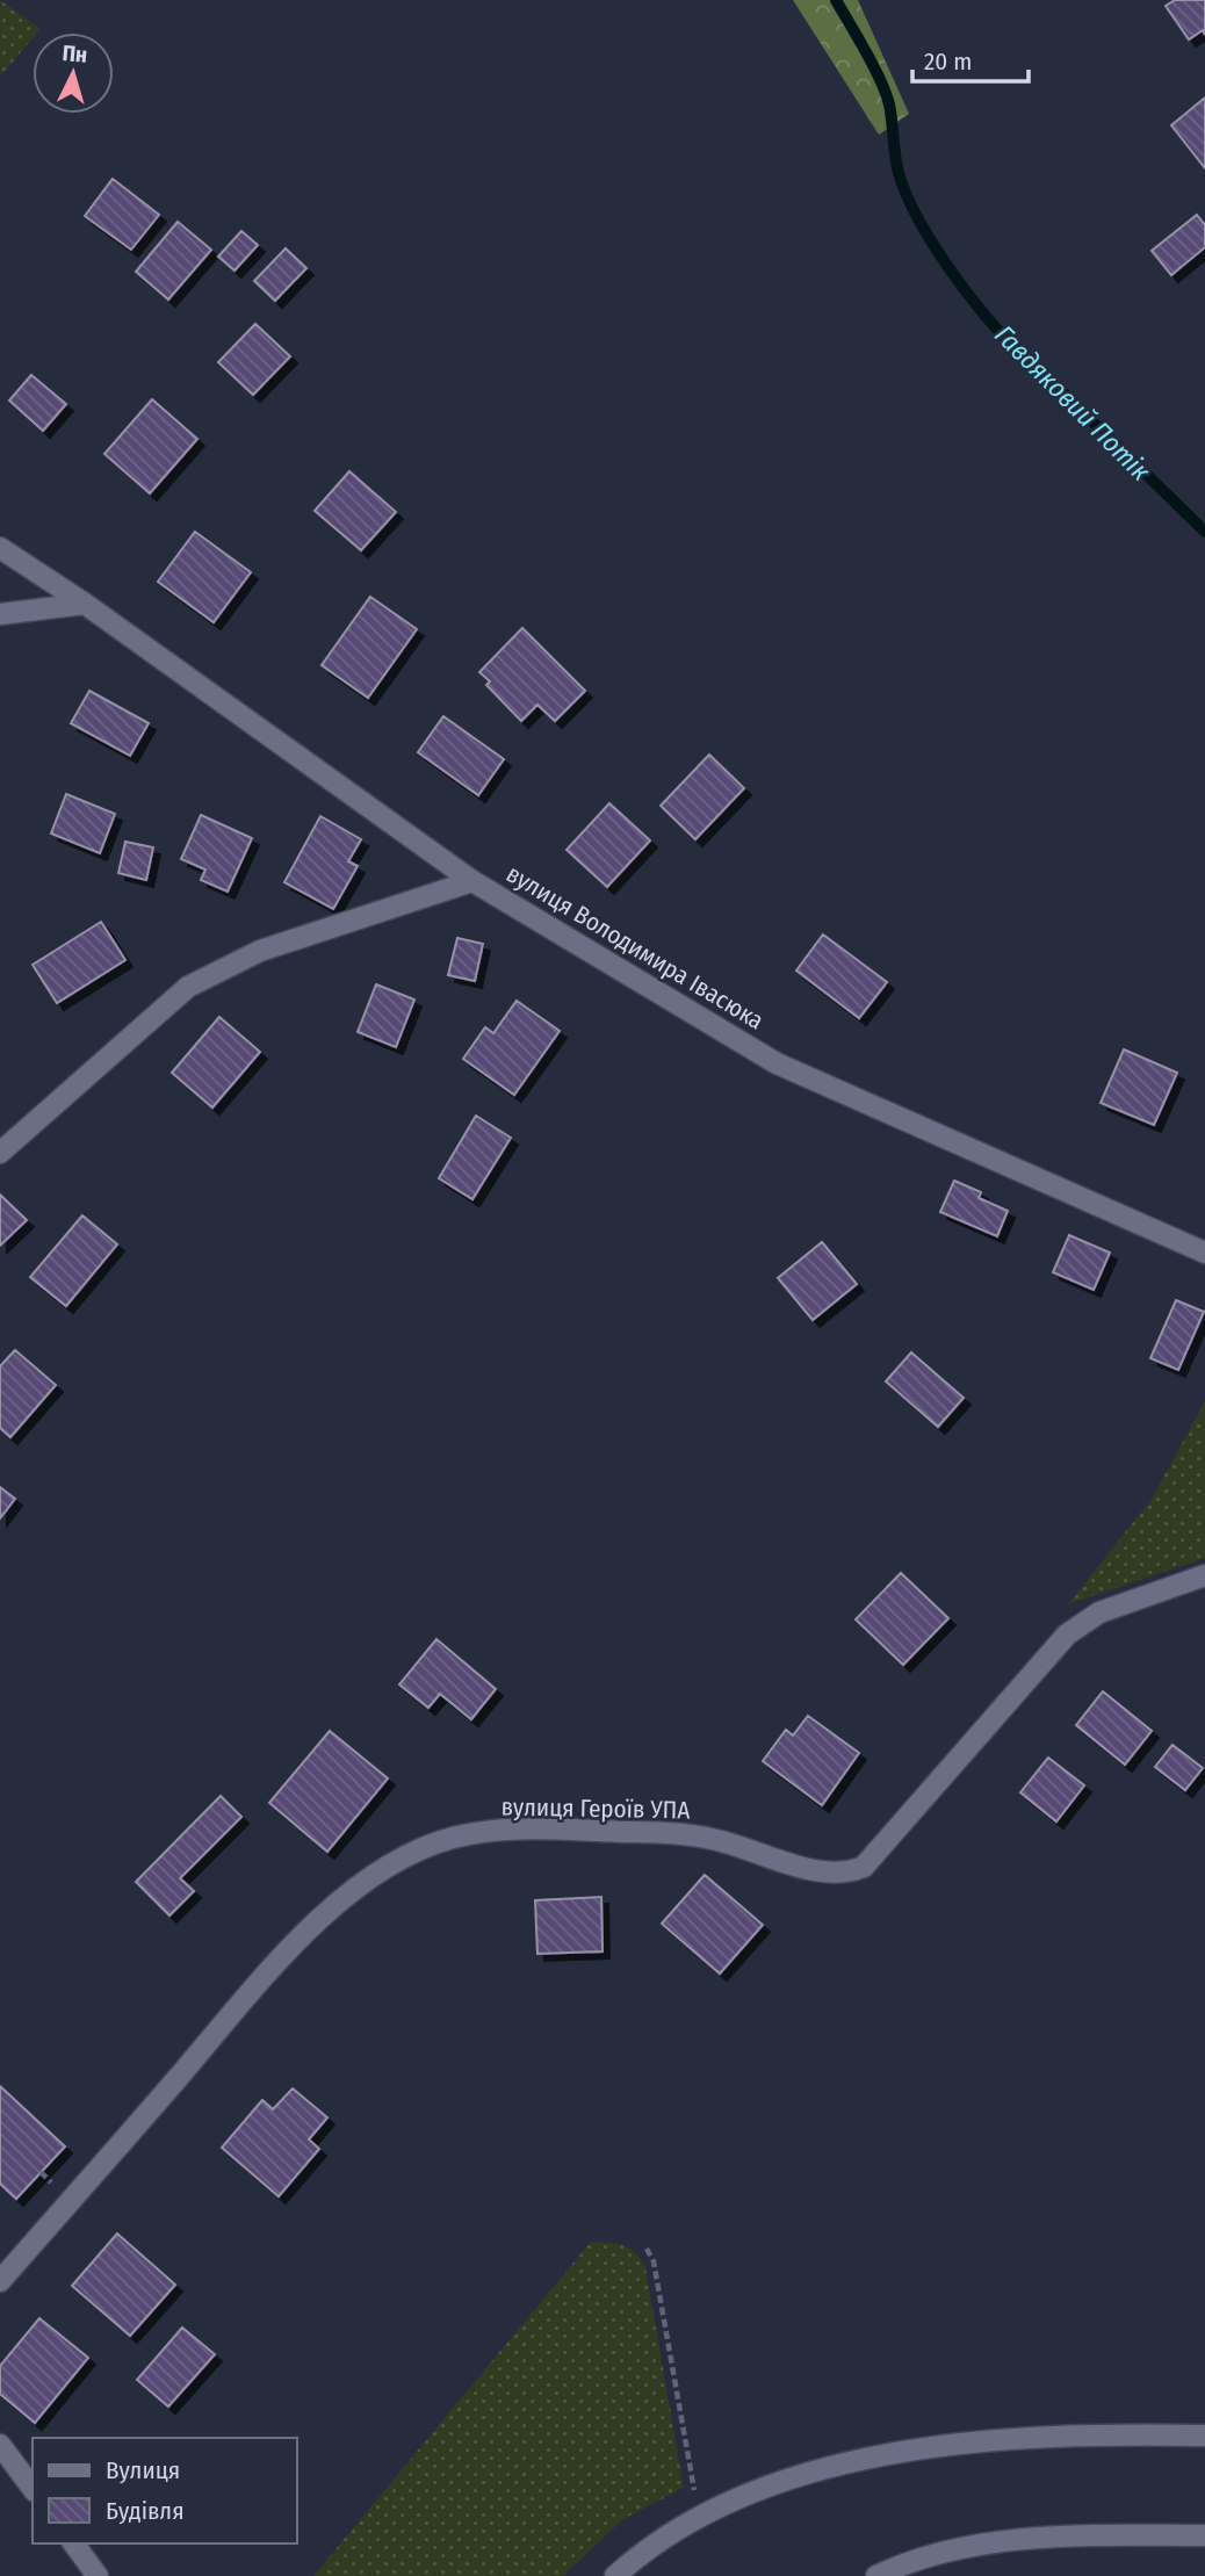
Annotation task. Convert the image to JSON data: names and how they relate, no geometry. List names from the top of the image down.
{
  "streets": {
    "street": ["вулиця Володимира Івасюка", "вулиця Героїв УПА"]
  },
  "water": ["Гавдяковий Потік"],
  "legend": ["Вулиця", "Будівля"],
  "scale_bar": "20 m",
  "north": "top"
}
